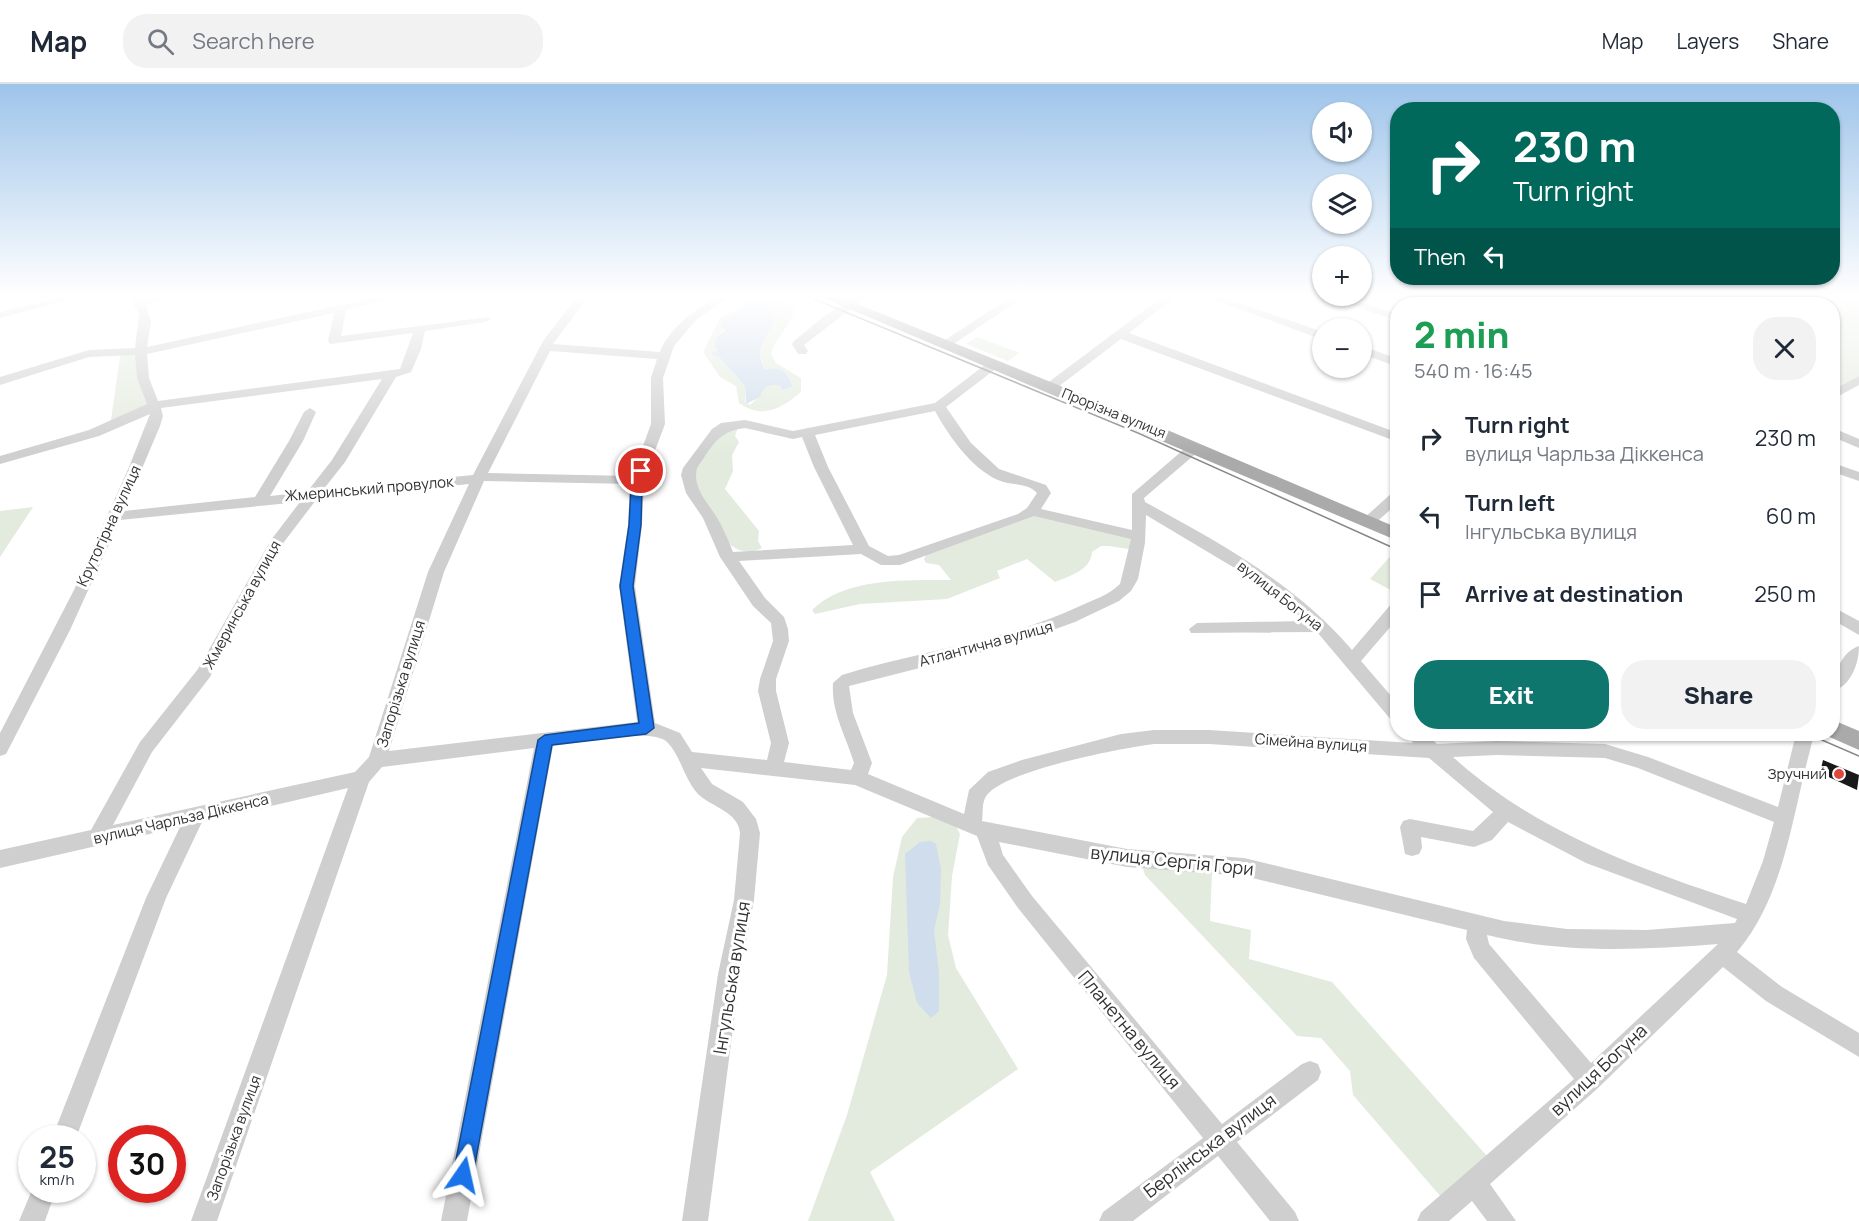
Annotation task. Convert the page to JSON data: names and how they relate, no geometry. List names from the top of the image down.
{
  "streets": {
    "main road": ["Прорізна вулиця"],
    "street": [
      "Жмеринський провулок",
      "Крутогірна вулиця",
      "вулиця Богуна",
      "Жмеринська вулиця",
      "Атлантична вулиця",
      "Запорізька вулиця",
      "Сімейна вулиця",
      "вулиця Чарльза Діккенса",
      "вулиця Сергія Гори",
      "Інгульська вулиця",
      "Планетна вулиця",
      "Берлінська вулиця"
    ]
  },
  "crossings": [
    ["Прорізна вулиця", "Атлантична вулиця"],
    ["Жмеринський провулок", "Крутогірна вулиця"],
    ["Жмеринський провулок", "Жмеринська вулиця"],
    ["Жмеринський провулок", "Запорізька вулиця"],
    ["вулиця Богуна", "Атлантична вулиця"],
    ["вулиця Богуна", "вулиця Сергія Гори"],
    ["Жмеринська вулиця", "вулиця Чарльза Діккенса"],
    ["Запорізька вулиця", "вулиця Чарльза Діккенса"],
    ["Сімейна вулиця", "вулиця Сергія Гори"],
    ["Сімейна вулиця", "Планетна вулиця"],
    ["вулиця Сергія Гори", "Планетна вулиця"],
    ["Планетна вулиця", "Берлінська вулиця"]
  ],
  "places": ["Зручний"],
  "page": {
    "header": "Map",
    "search": "Search here",
    "nav": ["Map", "Layers", "Share"],
    "map_buttons": ["+", "−"],
    "turn": ["230 m", "Turn right"],
    "then": "Then",
    "heading": ["2 min", "540 m · 16:45"],
    "list": [
      {
        "name": "Turn right",
        "note": "вулиця Чарльза Діккенса",
        "value": "230 m"
      },
      {
        "name": "Turn left",
        "note": "Інгульська вулиця",
        "value": "60 m"
      },
      {
        "name": "Arrive at destination",
        "value": "250 m"
      }
    ],
    "buttons": ["Exit", "Share"],
    "speed": "25 km/h",
    "limit": "30"
  }
}
